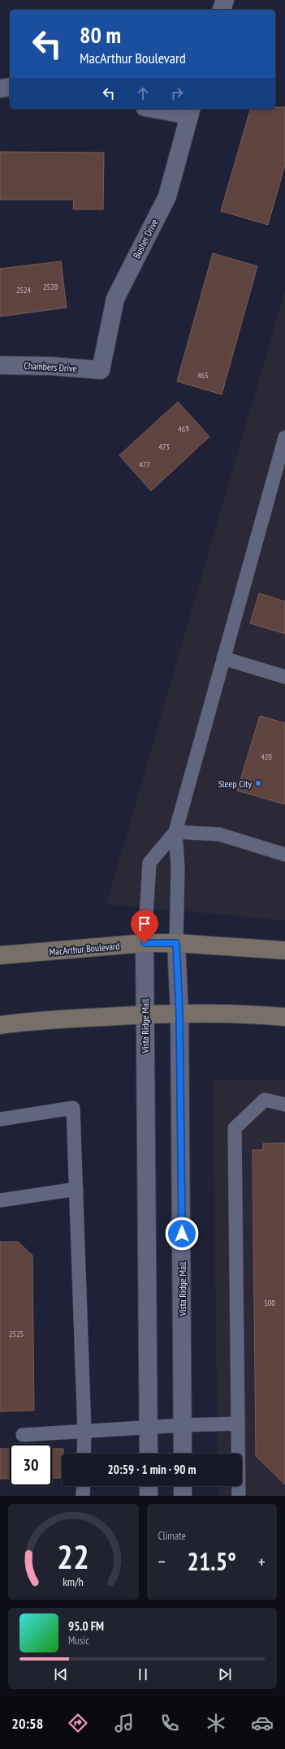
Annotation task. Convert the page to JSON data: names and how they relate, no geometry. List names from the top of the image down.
{
  "streets": {
    "main road": ["MacArthur Boulevard"],
    "street": ["Busher Drive", "Chambers Drive", "Vista Ridge Mall"]
  },
  "crossings": [
    ["Busher Drive", "Chambers Drive"],
    ["MacArthur Boulevard", "Vista Ridge Mall"]
  ],
  "places": ["Sleep City"],
  "house_numbers": [
    "2520",
    "2524",
    "465",
    "469",
    "473",
    "477",
    "420",
    "500",
    "2525"
  ],
  "page": {
    "turn": ["80 m", "MacArthur Boulevard"],
    "limit": "30",
    "trip": "20:59 · 1 min · 90 m",
    "tile": "Climate",
    "heat": ["−", "21.5°", "+"],
    "song": ["95.0 FM", "Music"],
    "tabs": "20:58",
    "gauge": ["22", "km/h"]
  }
}
